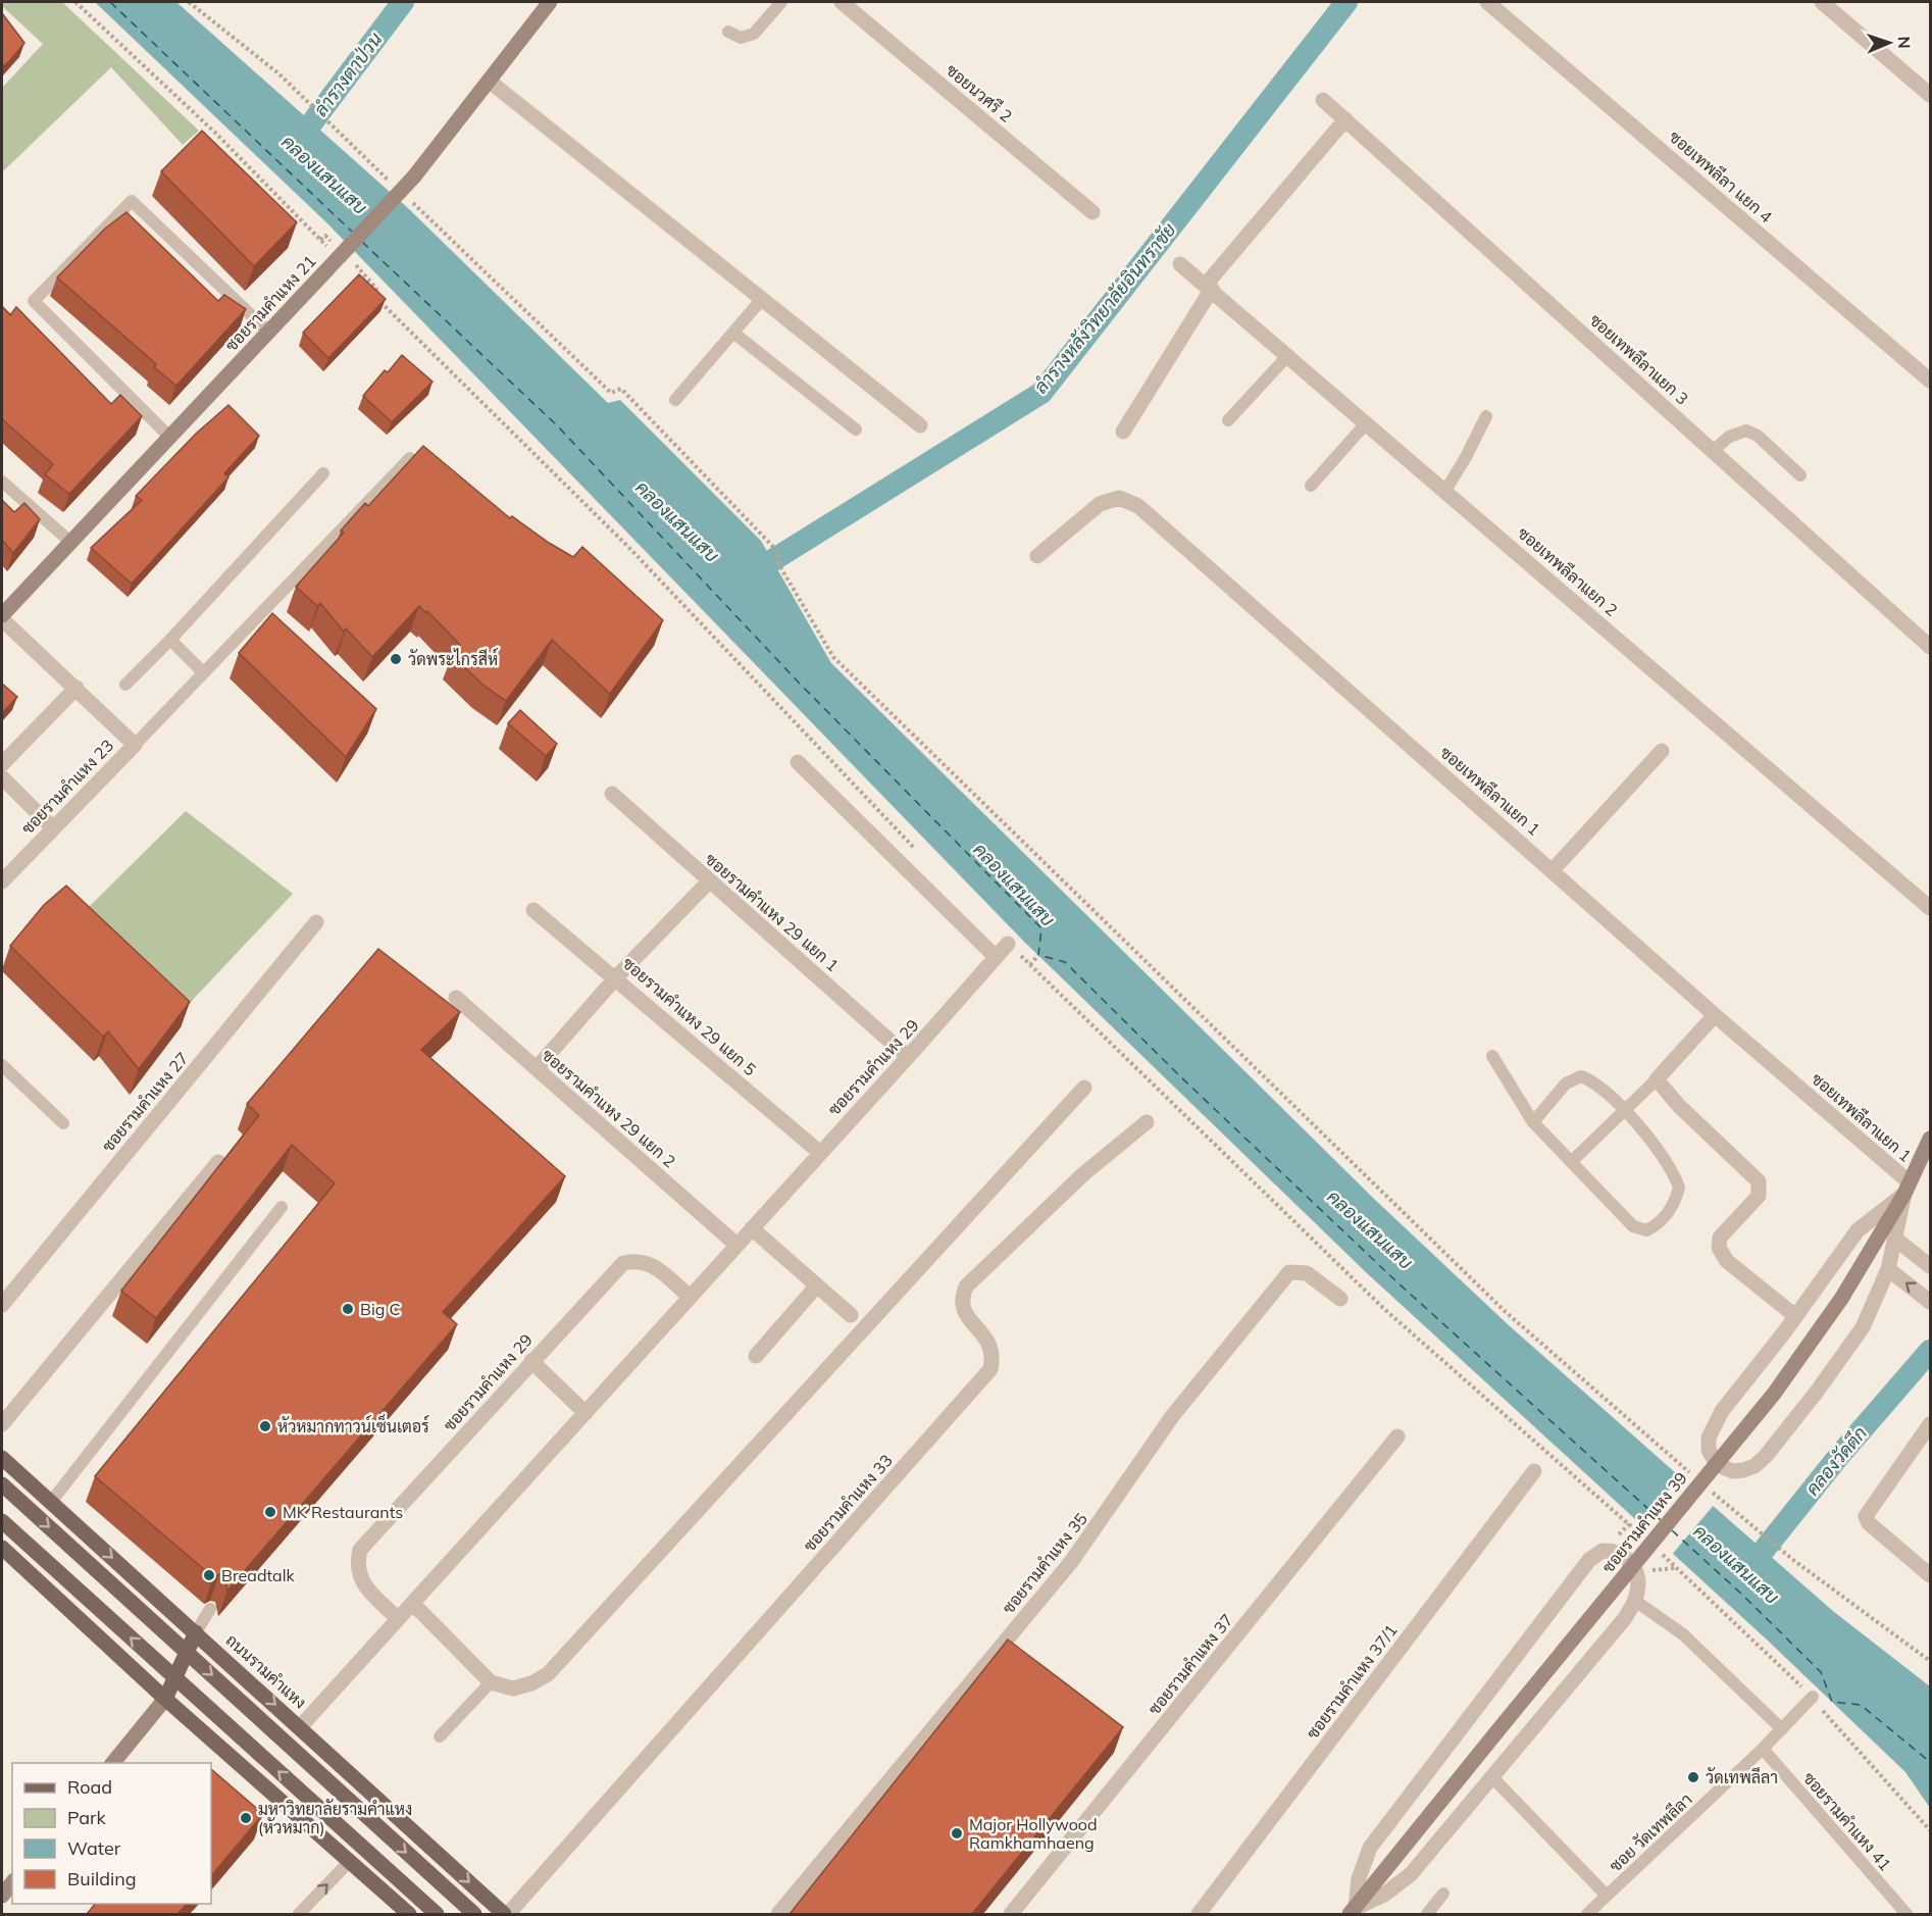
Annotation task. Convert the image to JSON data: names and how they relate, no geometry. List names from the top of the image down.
{
  "streets": {
    "main road": ["ซอยรามคำแหง 21", "ซอยรามคำแหง 39", "ถนนรามคำแหง"],
    "street": [
      "ซอยนวศรี 2",
      "ซอยเทพลีลา แยก 4",
      "ซอยเทพลีลาแยก 3",
      "ซอยเทพลีลาแยก 2",
      "ซอยรามคำแหง 23",
      "ซอยเทพลีลาแยก 1",
      "ซอยรามคำแหง 29 แยก 1",
      "ซอยรามคำแหง 29 แยก 5",
      "ซอยรามคำแหง 29",
      "ซอยรามคำแหง 27",
      "ซอยรามคำแหง 29 แยก 2",
      "ซอยรามคำแหง 33",
      "ซอยรามคำแหง 35",
      "ซอยรามคำแหง 37",
      "ซอยรามคำแหง 37/1"
    ],
    "lane": ["ซอยรามคำแหง 41", "ซอย วัดเทพลีลา"]
  },
  "crossings": [
    ["ซอยเทพลีลาแยก 1", "ซอยรามคำแหง 39"],
    ["ซอยรามคำแหง 29 แยก 1", "ซอยรามคำแหง 29"],
    ["ซอยรามคำแหง 29 แยก 5", "ซอยรามคำแหง 29"],
    ["ซอยรามคำแหง 29", "ซอยรามคำแหง 29 แยก 2"],
    ["ซอยรามคำแหง 29", "ถนนรามคำแหง"],
    ["ซอยรามคำแหง 33", "ถนนรามคำแหง"],
    ["ซอยรามคำแหง 41", "ซอย วัดเทพลีลา"]
  ],
  "water": [
    "ลำรางตาป่วน",
    "คลองแสนแสบ",
    "ลำรางหลังวิทยาลัยอินทราชัย",
    "คลองวัดตึก"
  ],
  "places": [
    "วัดพระไกรสีห์",
    "Big C",
    "หัวหมากทาวน์เซ็นเตอร์",
    "MK Restaurants",
    "Breadtalk",
    "วัดเทพลีลา",
    "มหาวิทยาลัยรามคำแหง (หัวหมาก)",
    "Major Hollywood Ramkhamhaeng"
  ],
  "legend": [
    "Road",
    "Park",
    "Water",
    "Building"
  ],
  "north": "right"
}
